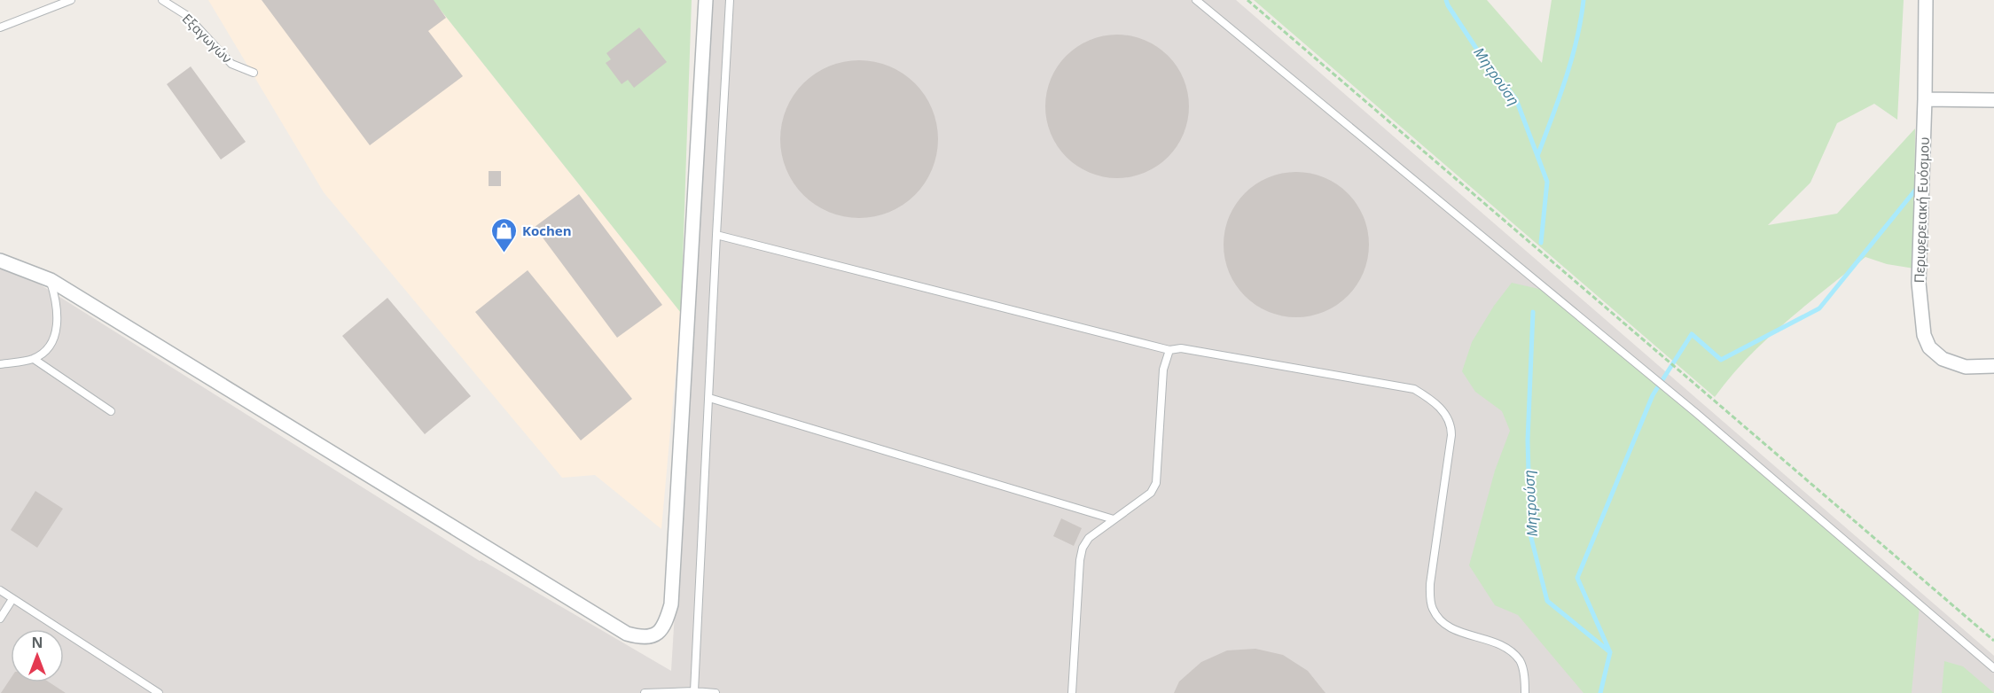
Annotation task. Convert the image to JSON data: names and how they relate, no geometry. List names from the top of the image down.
{
  "streets": {
    "street": ["Περιφερειακή Ευόσμου"],
    "lane": ["Εξαγωγών"]
  },
  "water": ["Μητρούση"],
  "places": {
    "shop": ["Kochen"]
  },
  "north": "top"
}
